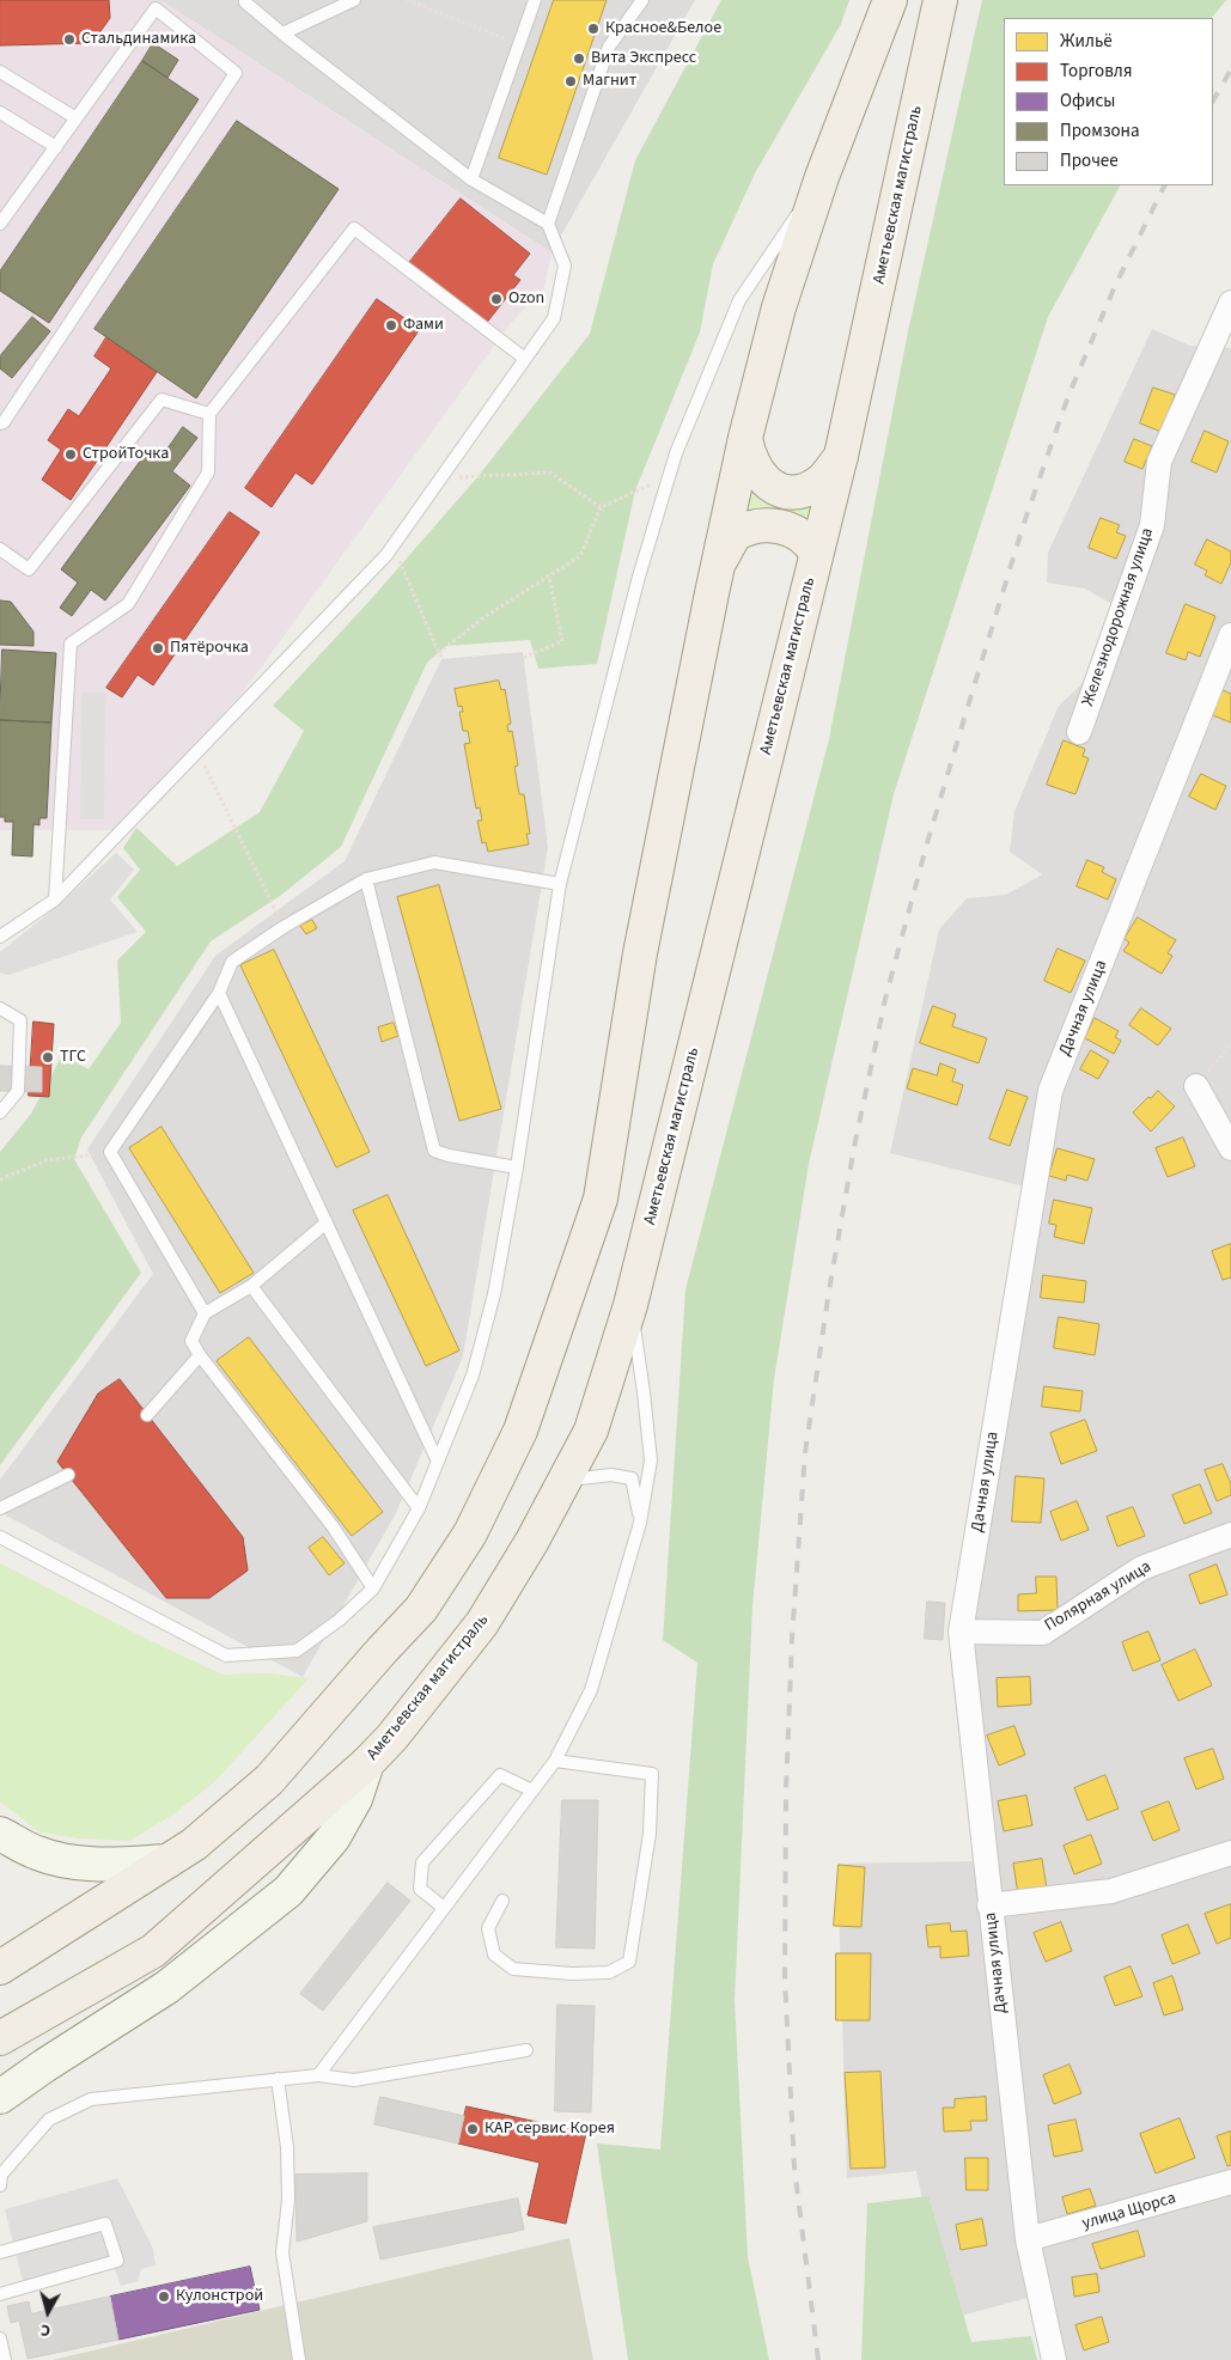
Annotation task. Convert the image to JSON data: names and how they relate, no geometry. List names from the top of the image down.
{
  "streets": {
    "main road": ["Аметьевская магистраль"],
    "street": [
      "Железнодорожная улица",
      "Дачная улица",
      "Полярная улица",
      "улица Щорса"
    ]
  },
  "crossings": [
    ["Дачная улица", "Полярная улица"],
    ["Дачная улица", "улица Щорса"]
  ],
  "places": [
    "Красное&Белое",
    "Стальдинамика",
    "Вита Экспресс",
    "Магнит",
    "Ozon",
    "Фами",
    "СтройТочка",
    "Пятёрочка",
    "ТГС",
    "КАР сервис Корея",
    "Кулонстрой"
  ],
  "legend": [
    "Жильё",
    "Торговля",
    "Офисы",
    "Промзона",
    "Прочее"
  ],
  "north": "bottom"
}
